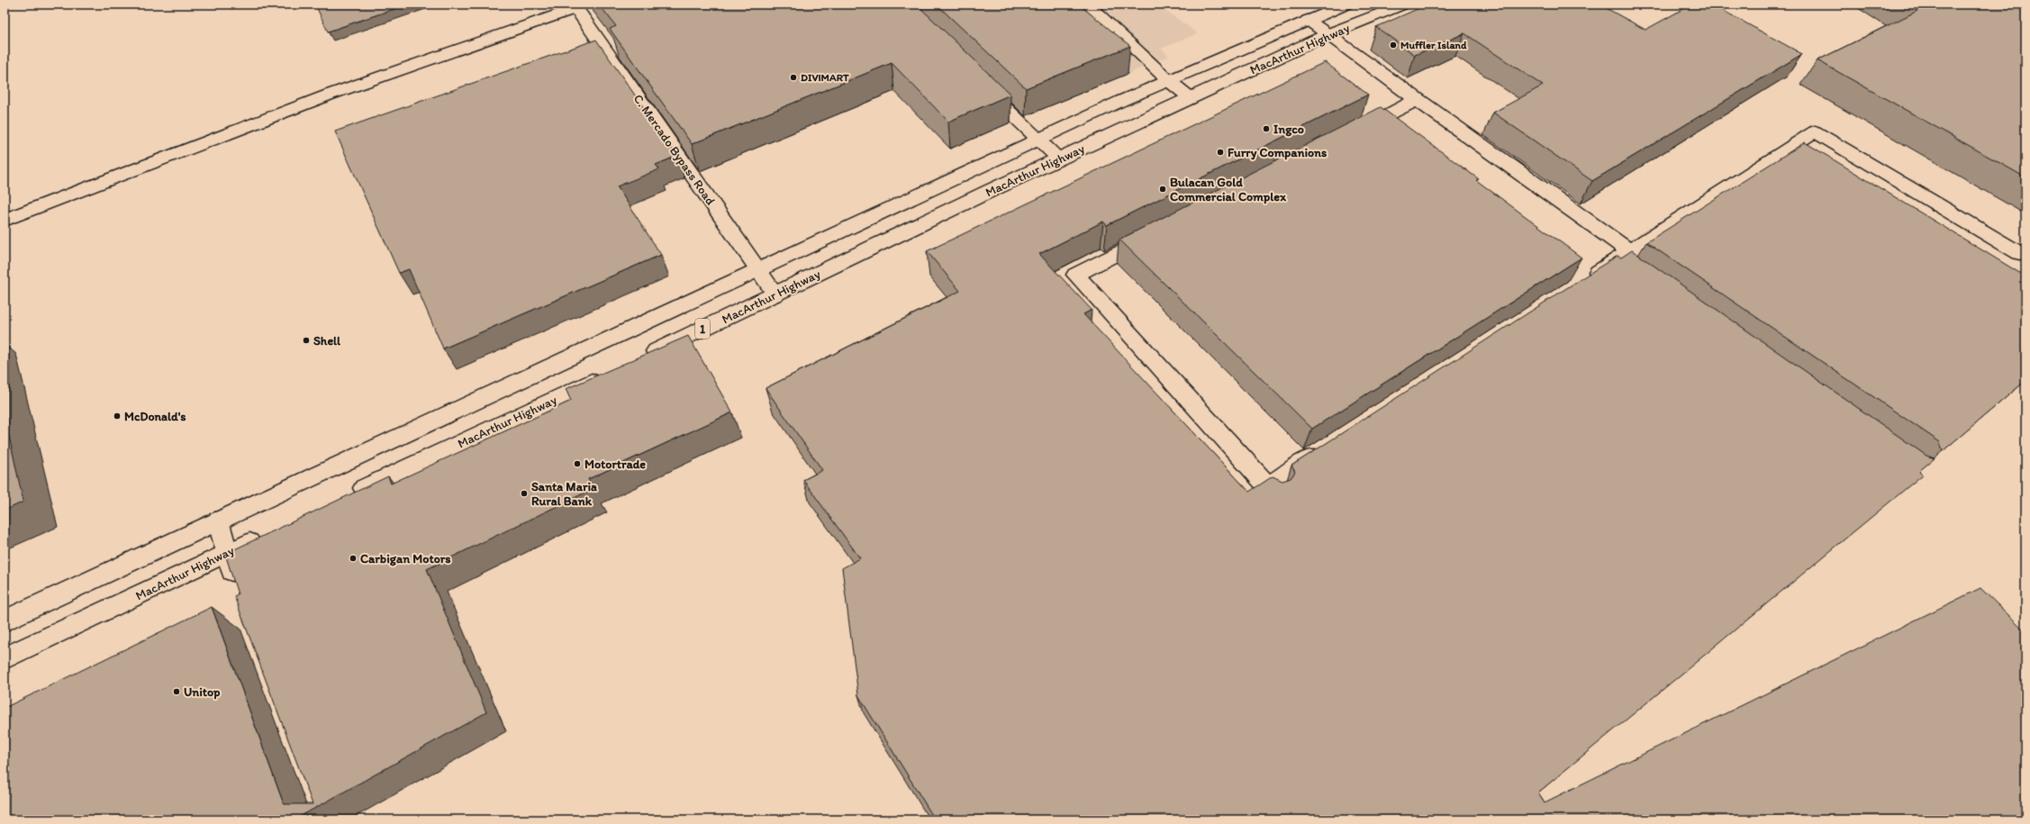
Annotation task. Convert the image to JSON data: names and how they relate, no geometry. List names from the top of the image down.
{
  "streets": {
    "main road": ["MacArthur Highway", "C. Mercado Bypass Road", "1"]
  },
  "crossings": [
    ["MacArthur Highway", "C. Mercado Bypass Road"]
  ],
  "places": [
    "Muffler Island",
    "DIVIMART",
    "Ingco",
    "Furry Companions",
    "Bulacan Gold Commercial Complex",
    "Shell",
    "McDonald's",
    "Motortrade",
    "Santa Maria Rural Bank",
    "Carbigan Motors",
    "Unitop"
  ]
}
